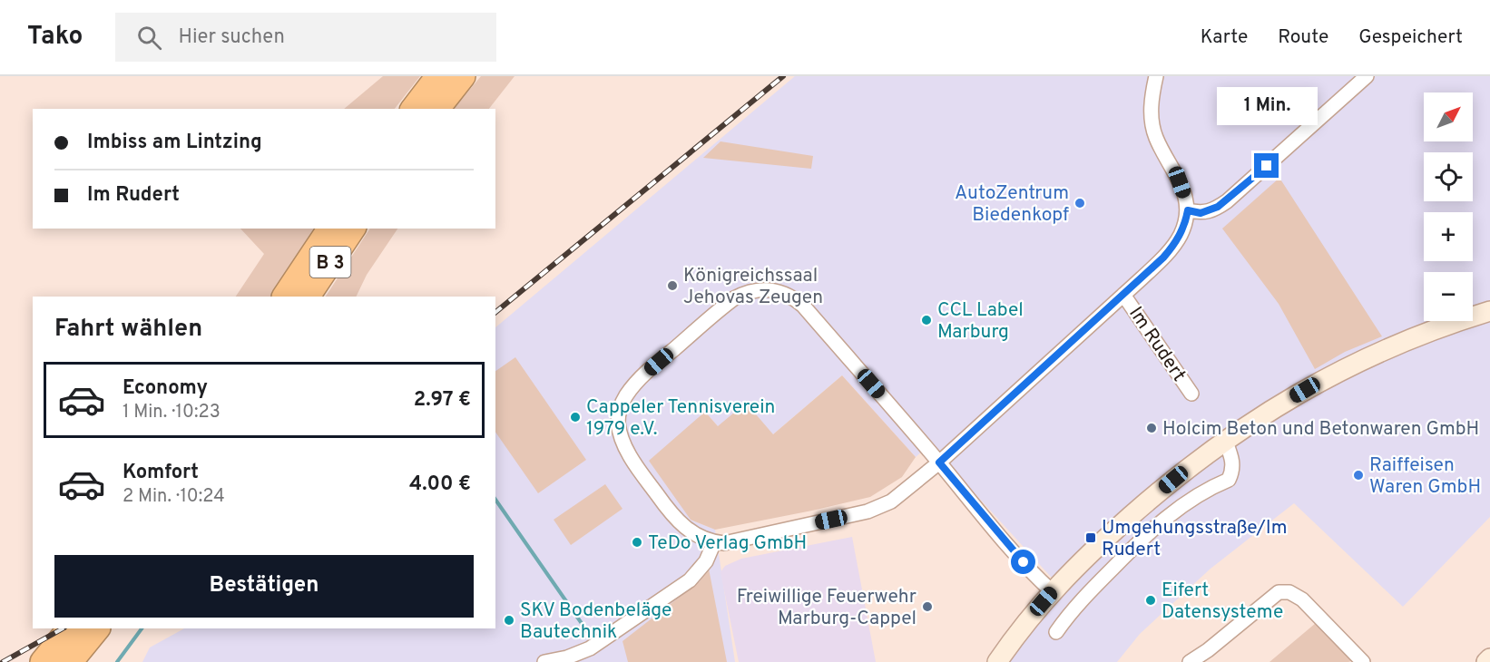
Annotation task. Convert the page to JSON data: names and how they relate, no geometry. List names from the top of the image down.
{
  "streets": {
    "highway": ["B 3"],
    "street": ["Im Rudert"]
  },
  "places": {
    "other": [
      "AutoZentrum Biedenkopf",
      "Königreichssaal Jehovas Zeugen",
      "CCL Label Marburg",
      "Cappeler Tennisverein 1979 e.V.",
      "Holcim Beton und Betonwaren GmbH",
      "Raiffeisen Waren GmbH",
      "TeDo Verlag GmbH",
      "Eifert Datensysteme",
      "Freiwillige Feuerwehr Marburg-Cappel",
      "SKV Bodenbeläge Bautechnik"
    ],
    "transit": ["Umgehungsstraße/Im Rudert"]
  },
  "north": "top right",
  "page": {
    "header": "Tako",
    "search": "Hier suchen",
    "nav": ["Karte", "Route", "Gespeichert"],
    "bubble": "1 Min.",
    "map_buttons": ["+", "−"],
    "banner": ["Imbiss am Lintzing", "Im Rudert"],
    "heading": "Fahrt wählen",
    "list": [
      {
        "name": "Economy",
        "note": "1 Min. · 10:23",
        "value": "2.97 €"
      },
      {
        "name": "Komfort",
        "note": "2 Min. · 10:24",
        "value": "4.00 €"
      }
    ],
    "buttons": "Bestätigen"
  }
}
